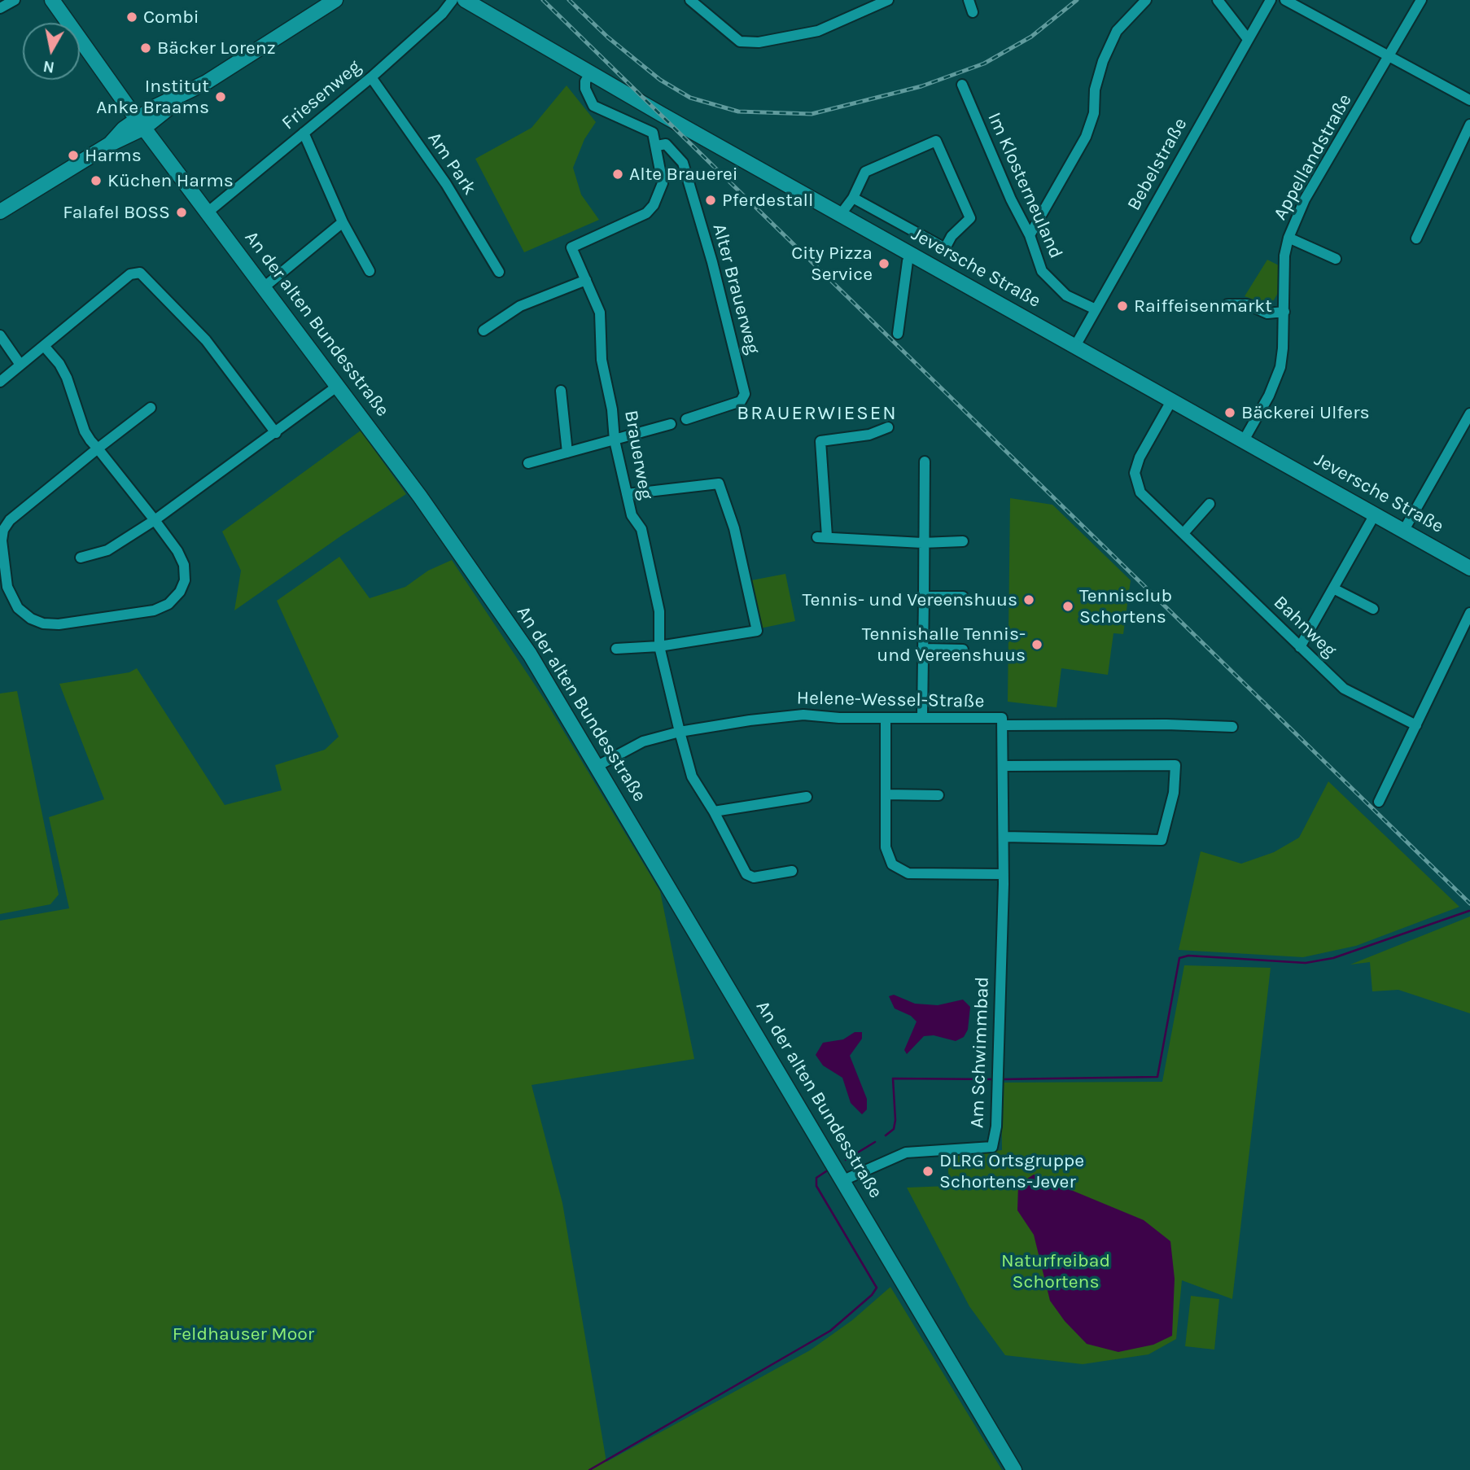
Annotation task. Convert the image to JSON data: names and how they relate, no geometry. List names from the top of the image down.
{
  "streets": {
    "street": [
      "Friesenweg",
      "Appellandstraße",
      "Am Park",
      "Bebelstraße",
      "Im Klosterneuland",
      "Jeversche Straße",
      "Alter Brauerweg",
      "An der alten Bundesstraße",
      "Brauerweg",
      "Bahnweg",
      "Helene-Wessel-Straße",
      "Am Schwimmbad"
    ]
  },
  "crossings": [
    ["Friesenweg", "Am Park"],
    ["Friesenweg", "An der alten Bundesstraße"],
    ["Appellandstraße", "Jeversche Straße"],
    ["Bebelstraße", "Im Klosterneuland"],
    ["Bebelstraße", "Jeversche Straße"],
    ["Jeversche Straße", "Bahnweg"],
    ["Alter Brauerweg", "Brauerweg"],
    ["An der alten Bundesstraße", "Helene-Wessel-Straße"],
    ["An der alten Bundesstraße", "Am Schwimmbad"],
    ["Brauerweg", "Helene-Wessel-Straße"],
    ["Helene-Wessel-Straße", "Am Schwimmbad"]
  ],
  "districts": ["BRAUERWIESEN"],
  "parks": ["Naturfreibad Schortens", "Feldhauser Moor"],
  "places": [
    "Combi",
    "Bäcker Lorenz",
    "Institut Anke Braams",
    "Harms",
    "Alte Brauerei",
    "Küchen Harms",
    "Pferdestall",
    "Falafel BOSS",
    "City Pizza Service",
    "Raiffeisenmarkt",
    "Bäckerei Ulfers",
    "Tennis- und Vereenshuus",
    "Tennisclub Schortens",
    "Tennishalle Tennis- und Vereenshuus",
    "DLRG Ortsgruppe Schortens-Jever"
  ],
  "north": "bottom"
}
